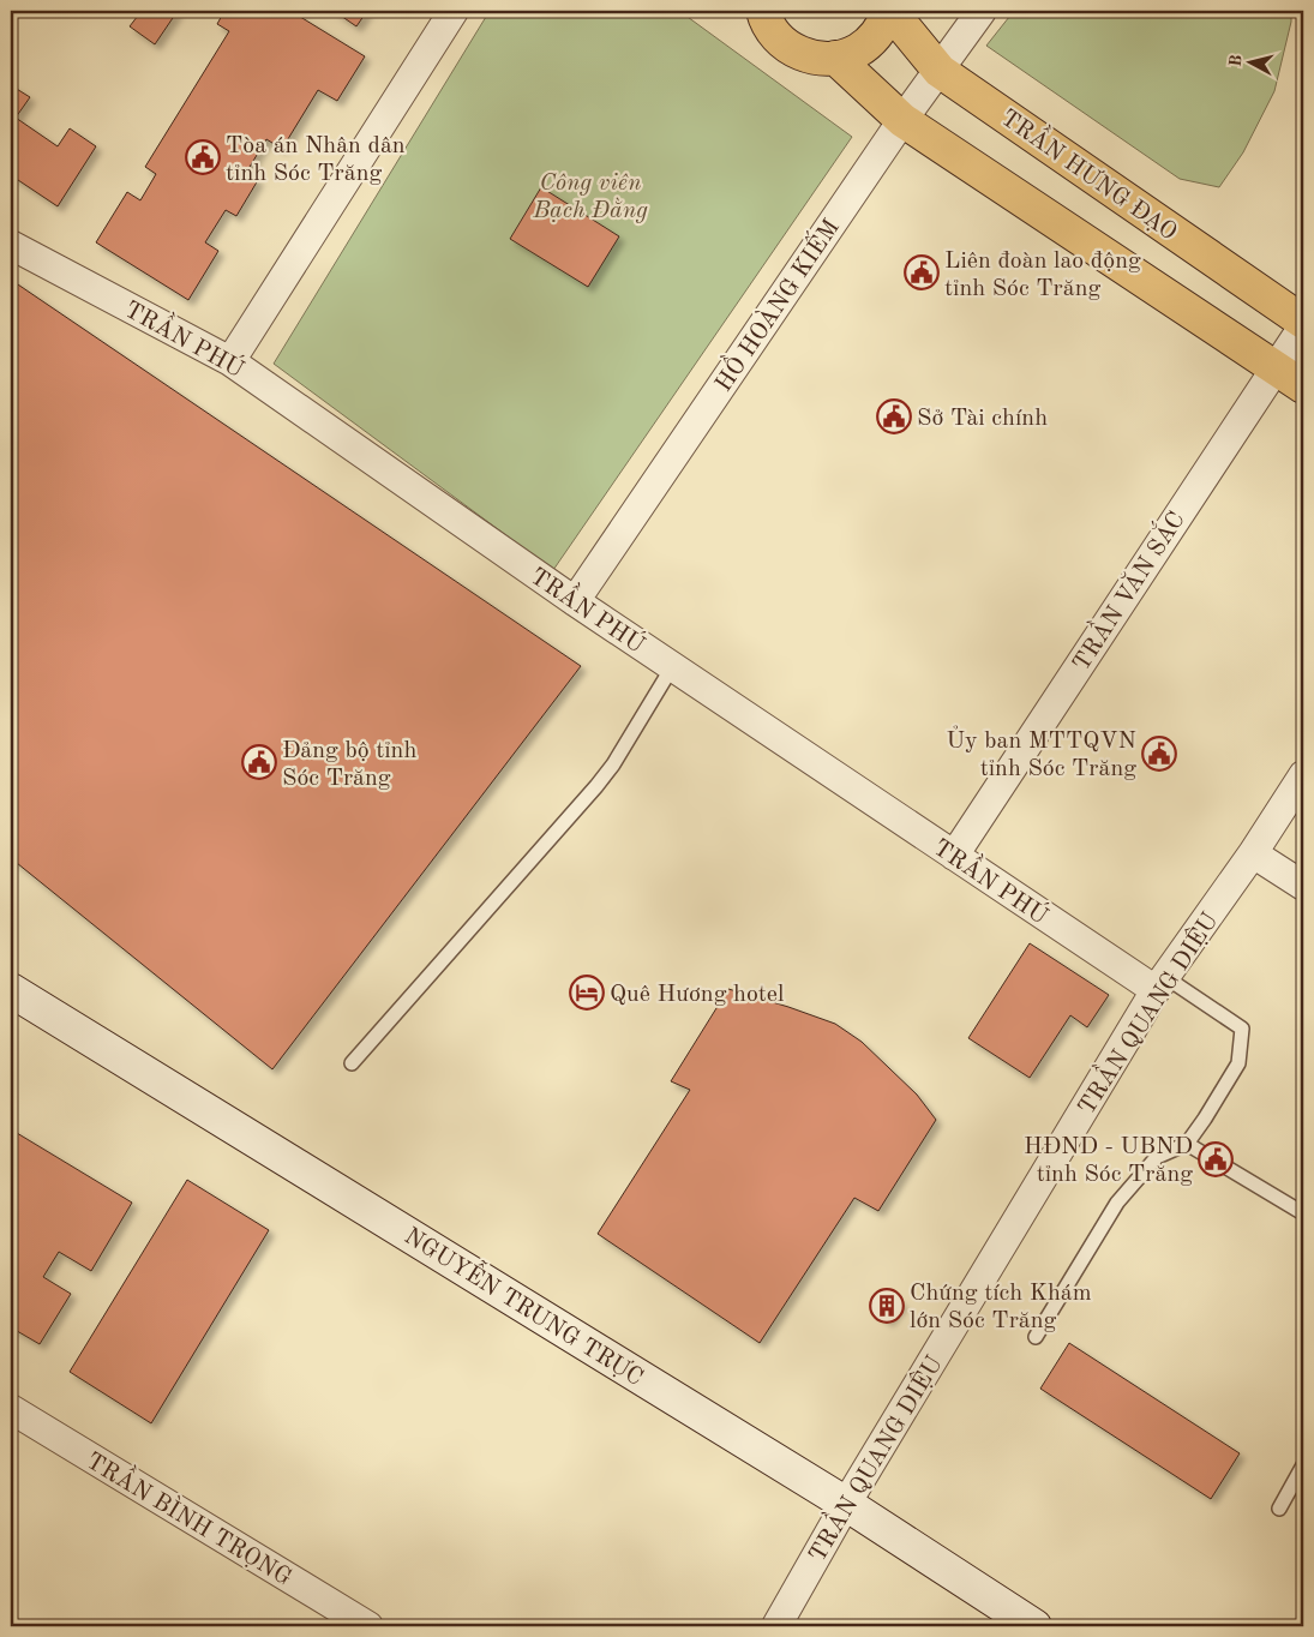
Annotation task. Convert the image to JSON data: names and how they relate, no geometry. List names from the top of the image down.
{
  "streets": {
    "main road": ["TRẦN HƯNG ĐẠO"],
    "street": [
      "HỒ HOÀNG KIẾM",
      "TRẦN PHÚ",
      "TRẦN VĂN SẮC",
      "TRẦN QUANG DIỆU",
      "NGUYỄN TRUNG TRỰC",
      "TRẦN BÌNH TRỌNG"
    ]
  },
  "crossings": [
    ["TRẦN HƯNG ĐẠO", "HỒ HOÀNG KIẾM"],
    ["TRẦN HƯNG ĐẠO", "TRẦN VĂN SẮC"],
    ["HỒ HOÀNG KIẾM", "TRẦN PHÚ"],
    ["TRẦN PHÚ", "TRẦN VĂN SẮC"],
    ["TRẦN PHÚ", "TRẦN QUANG DIỆU"],
    ["TRẦN QUANG DIỆU", "NGUYỄN TRUNG TRỰC"]
  ],
  "parks": ["Công viên Bạch Đằng"],
  "places": {
    "public building": [
      "Tòa án Nhân dân tỉnh Sóc Trăng",
      "Liên đoàn lao động tỉnh Sóc Trăng",
      "Sở Tài chính",
      "Ủy ban MTTQVN tỉnh Sóc Trăng",
      "Đảng bộ tỉnh Sóc Trăng",
      "HĐND - UBND tỉnh Sóc Trăng"
    ],
    "hotel": ["Quê Hương hotel"],
    "building": ["Chứng tích Khám lớn Sóc Trăng"]
  },
  "north": "left"
}
